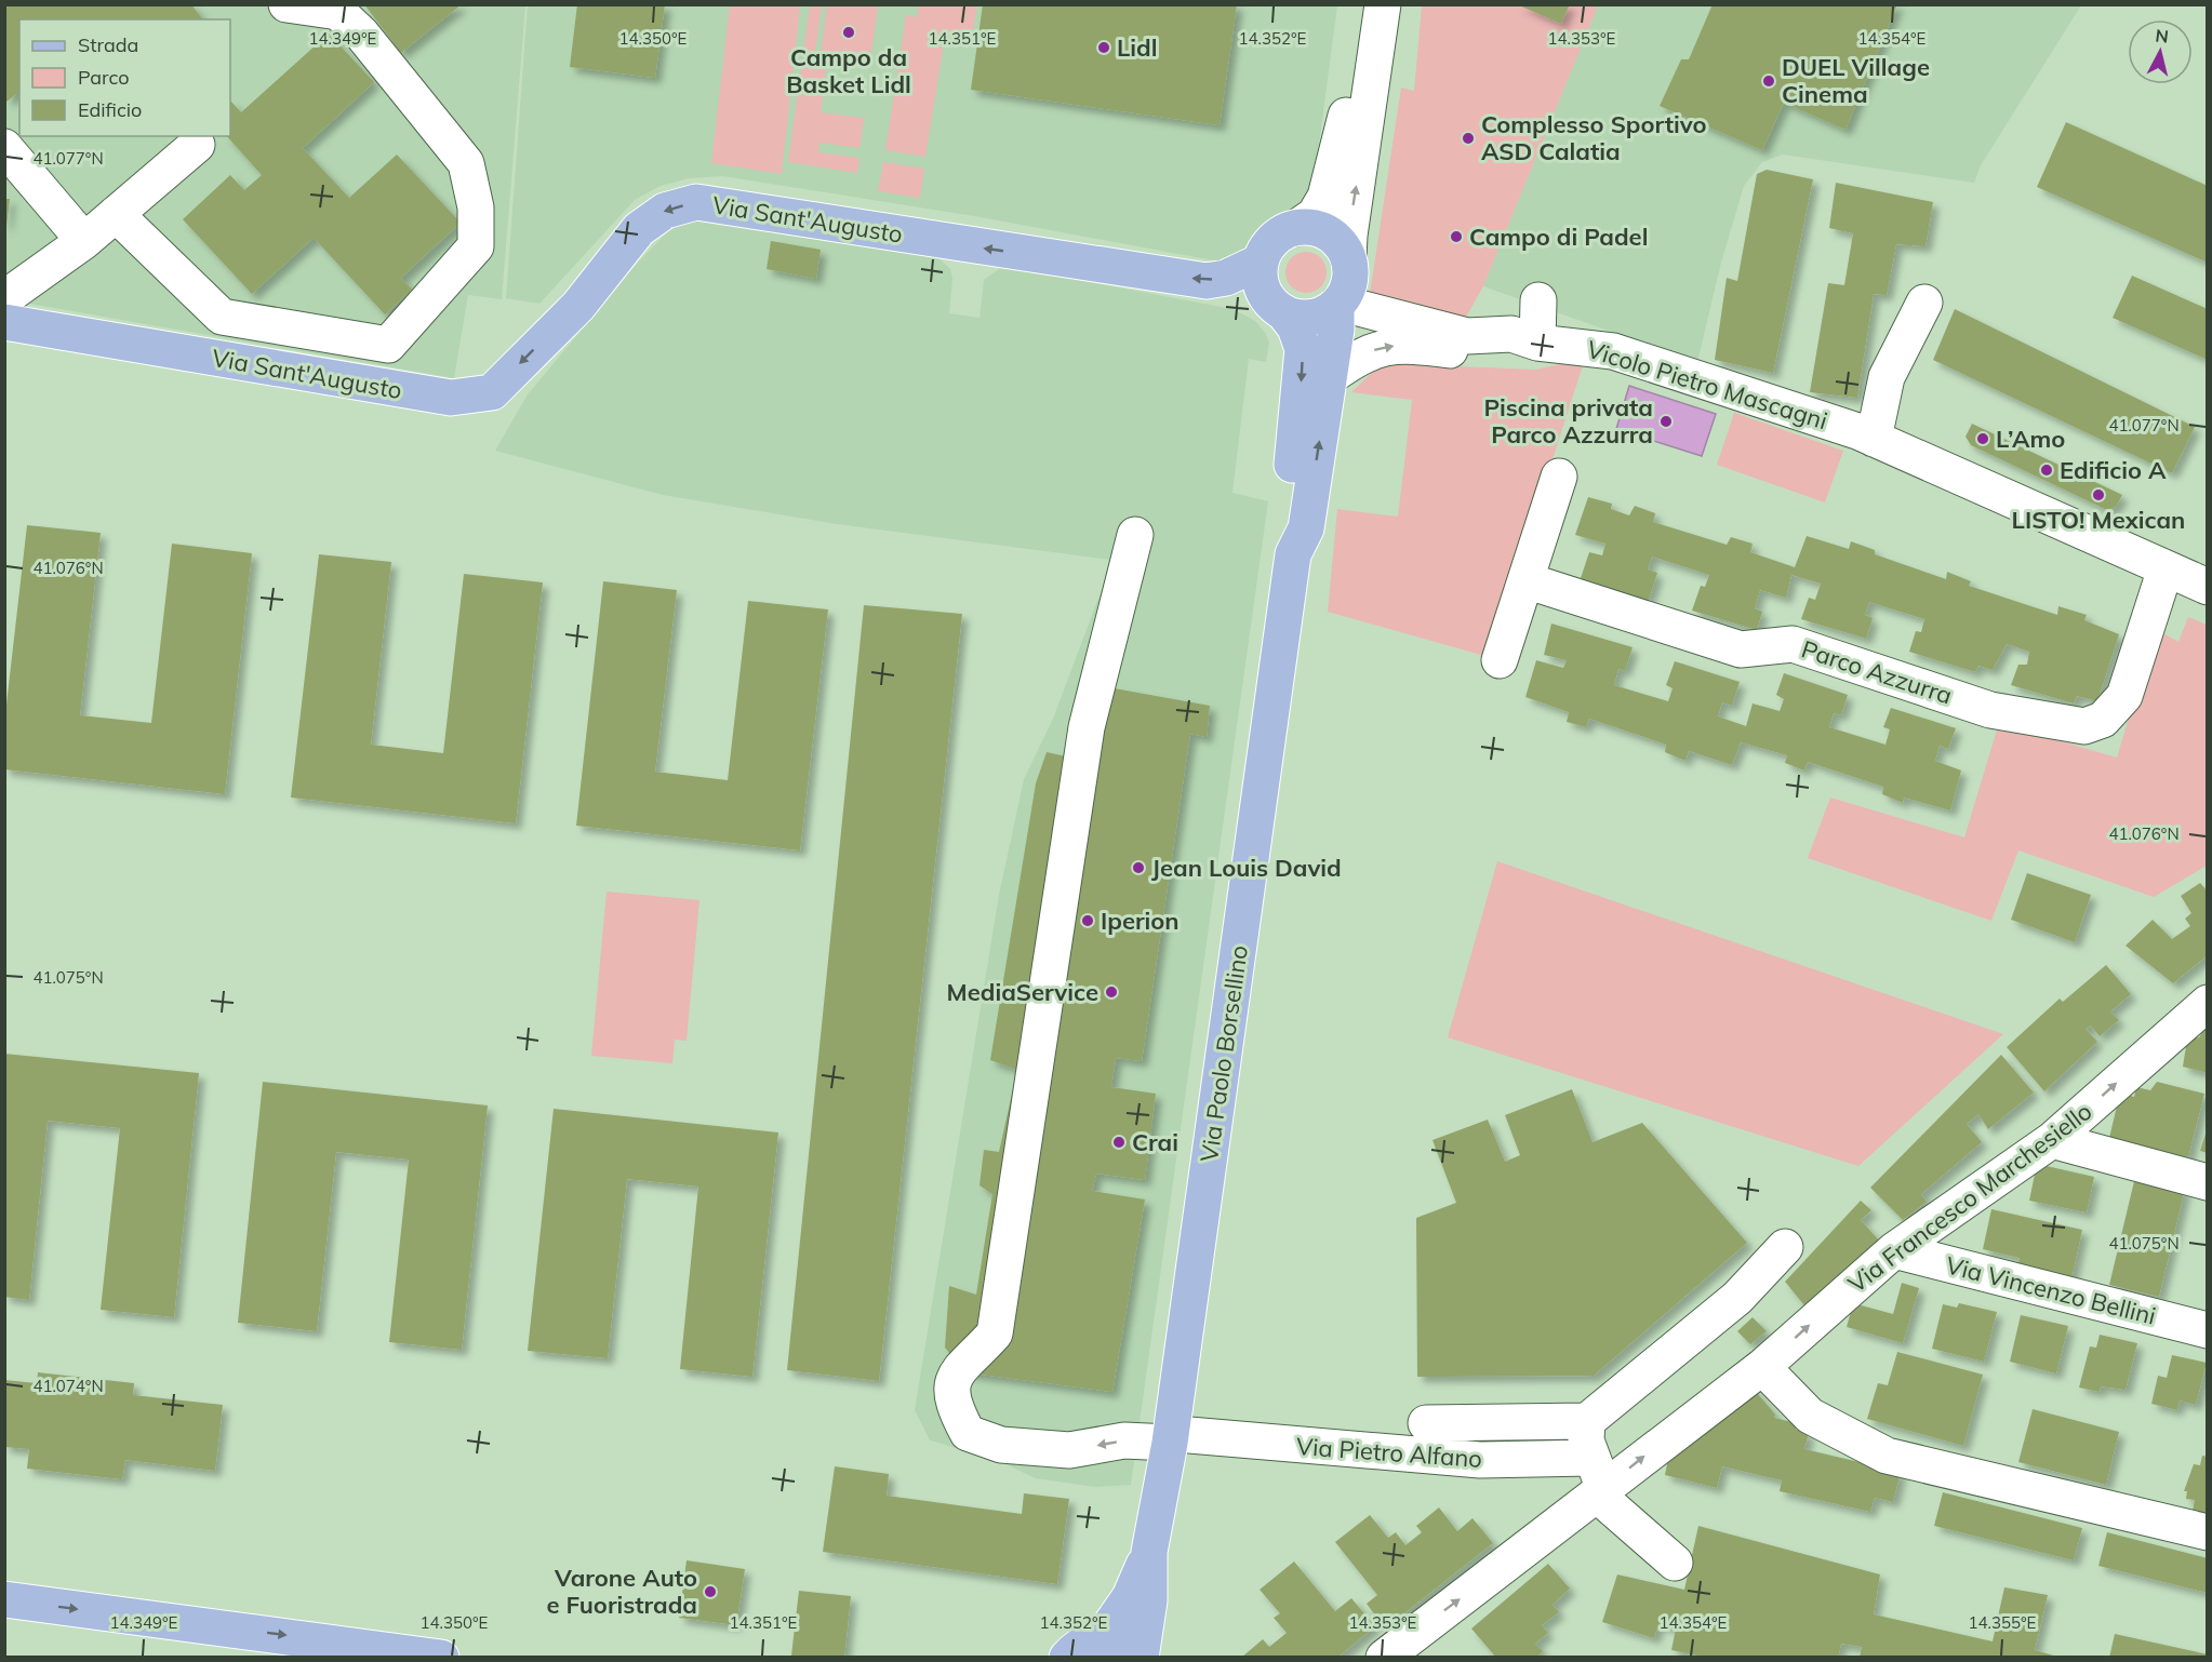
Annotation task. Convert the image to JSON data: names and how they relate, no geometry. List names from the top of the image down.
{
  "streets": {
    "main road": ["Via Sant'Augusto", "Via Paolo Borsellino"],
    "street": [
      "Vicolo Pietro Mascagni",
      "Parco Azzurra",
      "Via Francesco Marchesiello",
      "Via Vincenzo Bellini",
      "Via Pietro Alfano"
    ]
  },
  "crossings": [
    ["Via Sant'Augusto", "Vicolo Pietro Mascagni"],
    ["Via Sant'Augusto", "Via Paolo Borsellino"],
    ["Vicolo Pietro Mascagni", "Parco Azzurra"],
    ["Vicolo Pietro Mascagni", "Via Paolo Borsellino"],
    ["Via Paolo Borsellino", "Via Pietro Alfano"],
    ["Via Francesco Marchesiello", "Via Vincenzo Bellini"],
    ["Via Francesco Marchesiello", "Via Pietro Alfano"]
  ],
  "one_way": ["Via Sant'Augusto"],
  "places": [
    "Campo da Basket Lidl",
    "Lidl",
    "DUEL Village Cinema",
    "Complesso Sportivo ASD Calatia",
    "Campo di Padel",
    "Piscina privata Parco Azzurra",
    "L’Amo",
    "Edificio A",
    "LISTO! Mexican",
    "Jean Louis David",
    "Iperion",
    "MediaService",
    "Crai",
    "Varone Auto e Fuoristrada"
  ],
  "legend": ["Strada", "Parco", "Edificio"],
  "north": "top",
  "coordinates": [
    "14.349°E",
    "14.350°E",
    "14.351°E",
    "14.352°E",
    "14.353°E",
    "14.354°E",
    "41.077°N",
    "41.076°N",
    "41.075°N",
    "41.074°N",
    "14.355°E"
  ]
}
